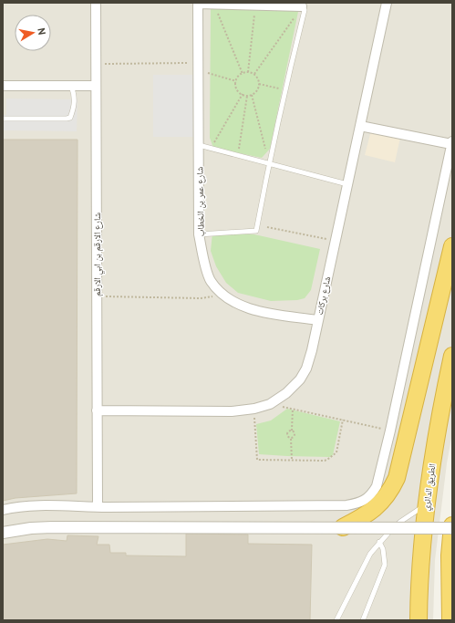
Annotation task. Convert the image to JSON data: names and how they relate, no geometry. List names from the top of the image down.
{
  "streets": {
    "highway": ["الطريق الدائري"],
    "street": ["شارع عمر بن الخطاب", "شارع الارقم بن ابي الارقم", "شارع بركات"]
  },
  "crossings": [
    ["شارع عمر بن الخطاب", "شارع بركات"],
    ["شارع الارقم بن ابي الارقم", "شارع بركات"]
  ],
  "north": "right"
}
